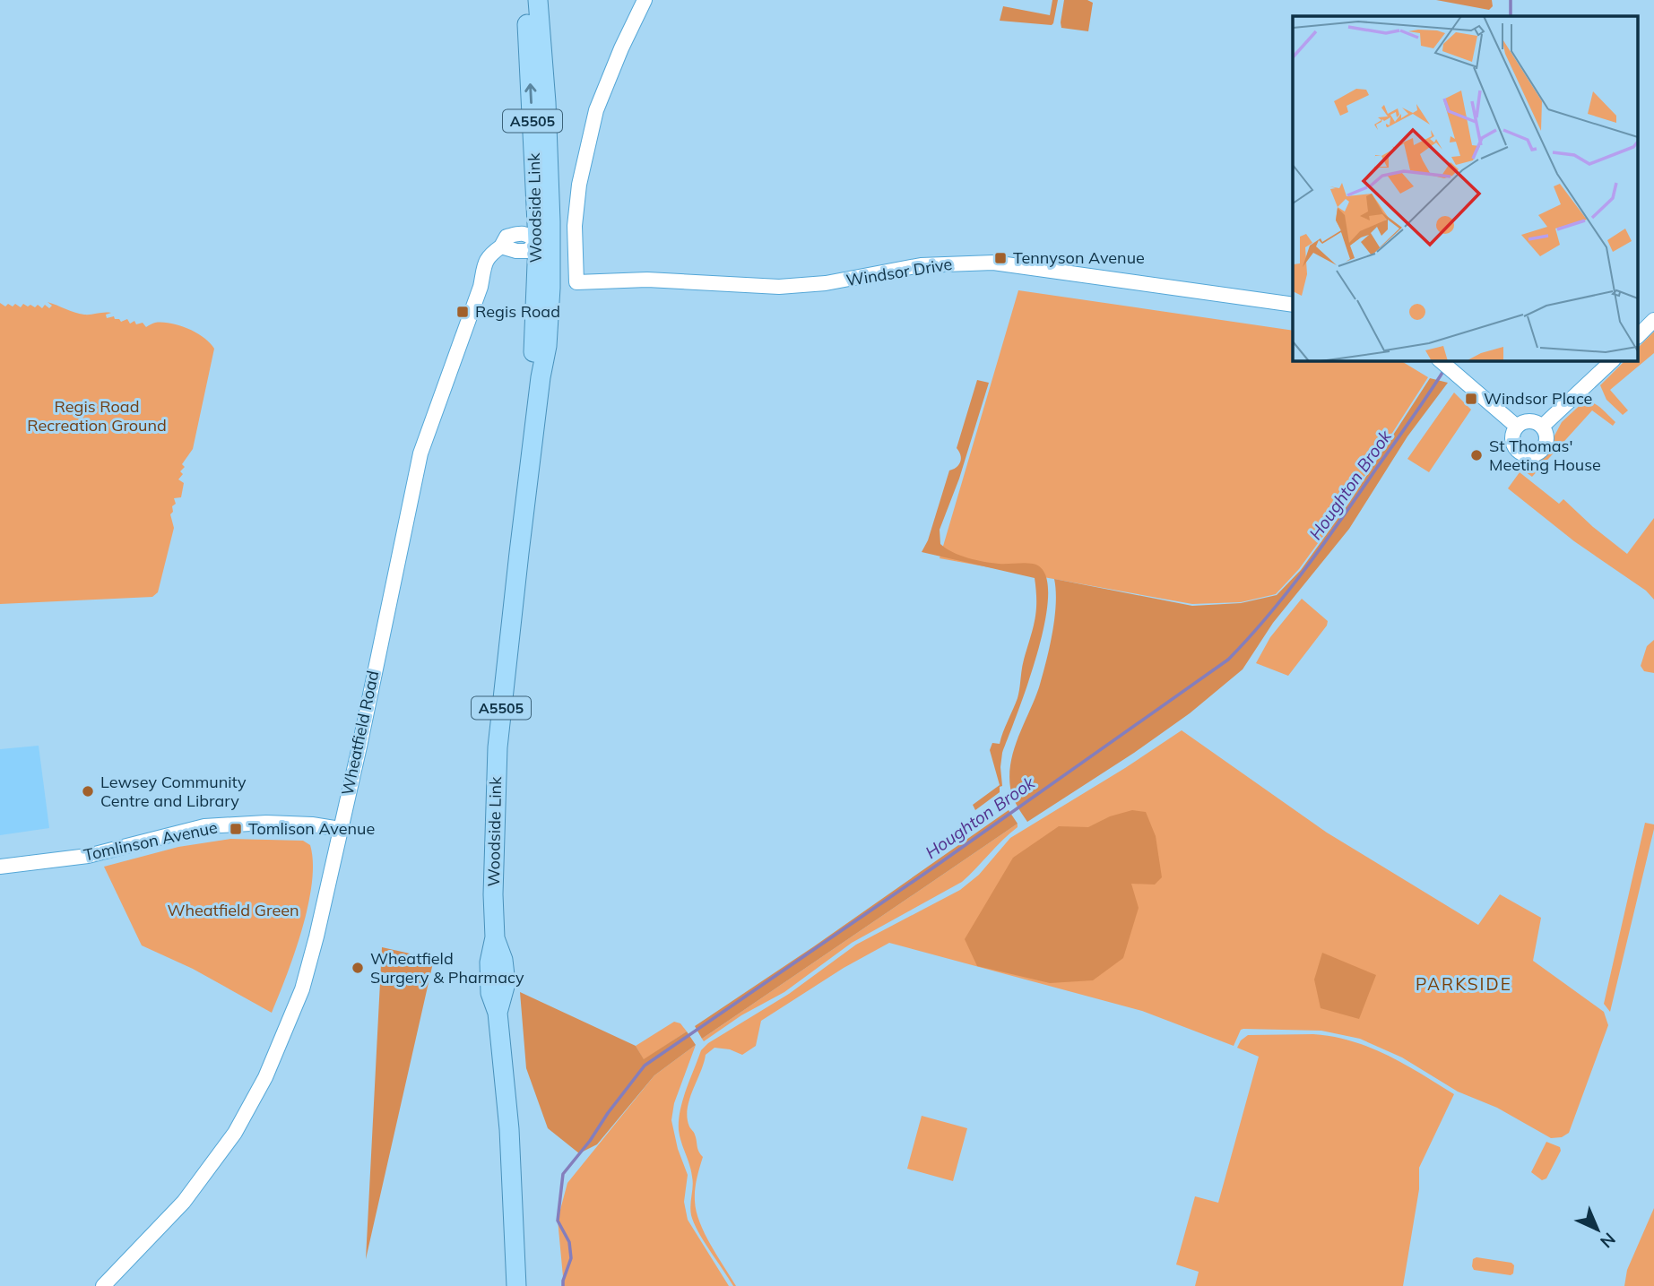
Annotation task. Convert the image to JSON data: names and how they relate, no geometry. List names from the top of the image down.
{
  "streets": {
    "main road": ["A5505", "Woodside Link"],
    "street": ["Windsor Drive", "Wheatfield Road", "Tomlinson Avenue"]
  },
  "crossings": [
    ["Woodside Link", "Wheatfield Road"],
    ["Wheatfield Road", "Tomlinson Avenue"]
  ],
  "districts": ["PARKSIDE"],
  "water": ["Houghton Brook"],
  "parks": ["Regis Road Recreation Ground", "Wheatfield Green"],
  "places": {
    "transit": [
      "Tennyson Avenue",
      "Regis Road",
      "Windsor Place",
      "Tomlison Avenue"
    ],
    "other": ["St Thomas' Meeting House", "Lewsey Community Centre and Library", "Wheatfield Surgery & Pharmacy"]
  },
  "north": "bottom right"
}
